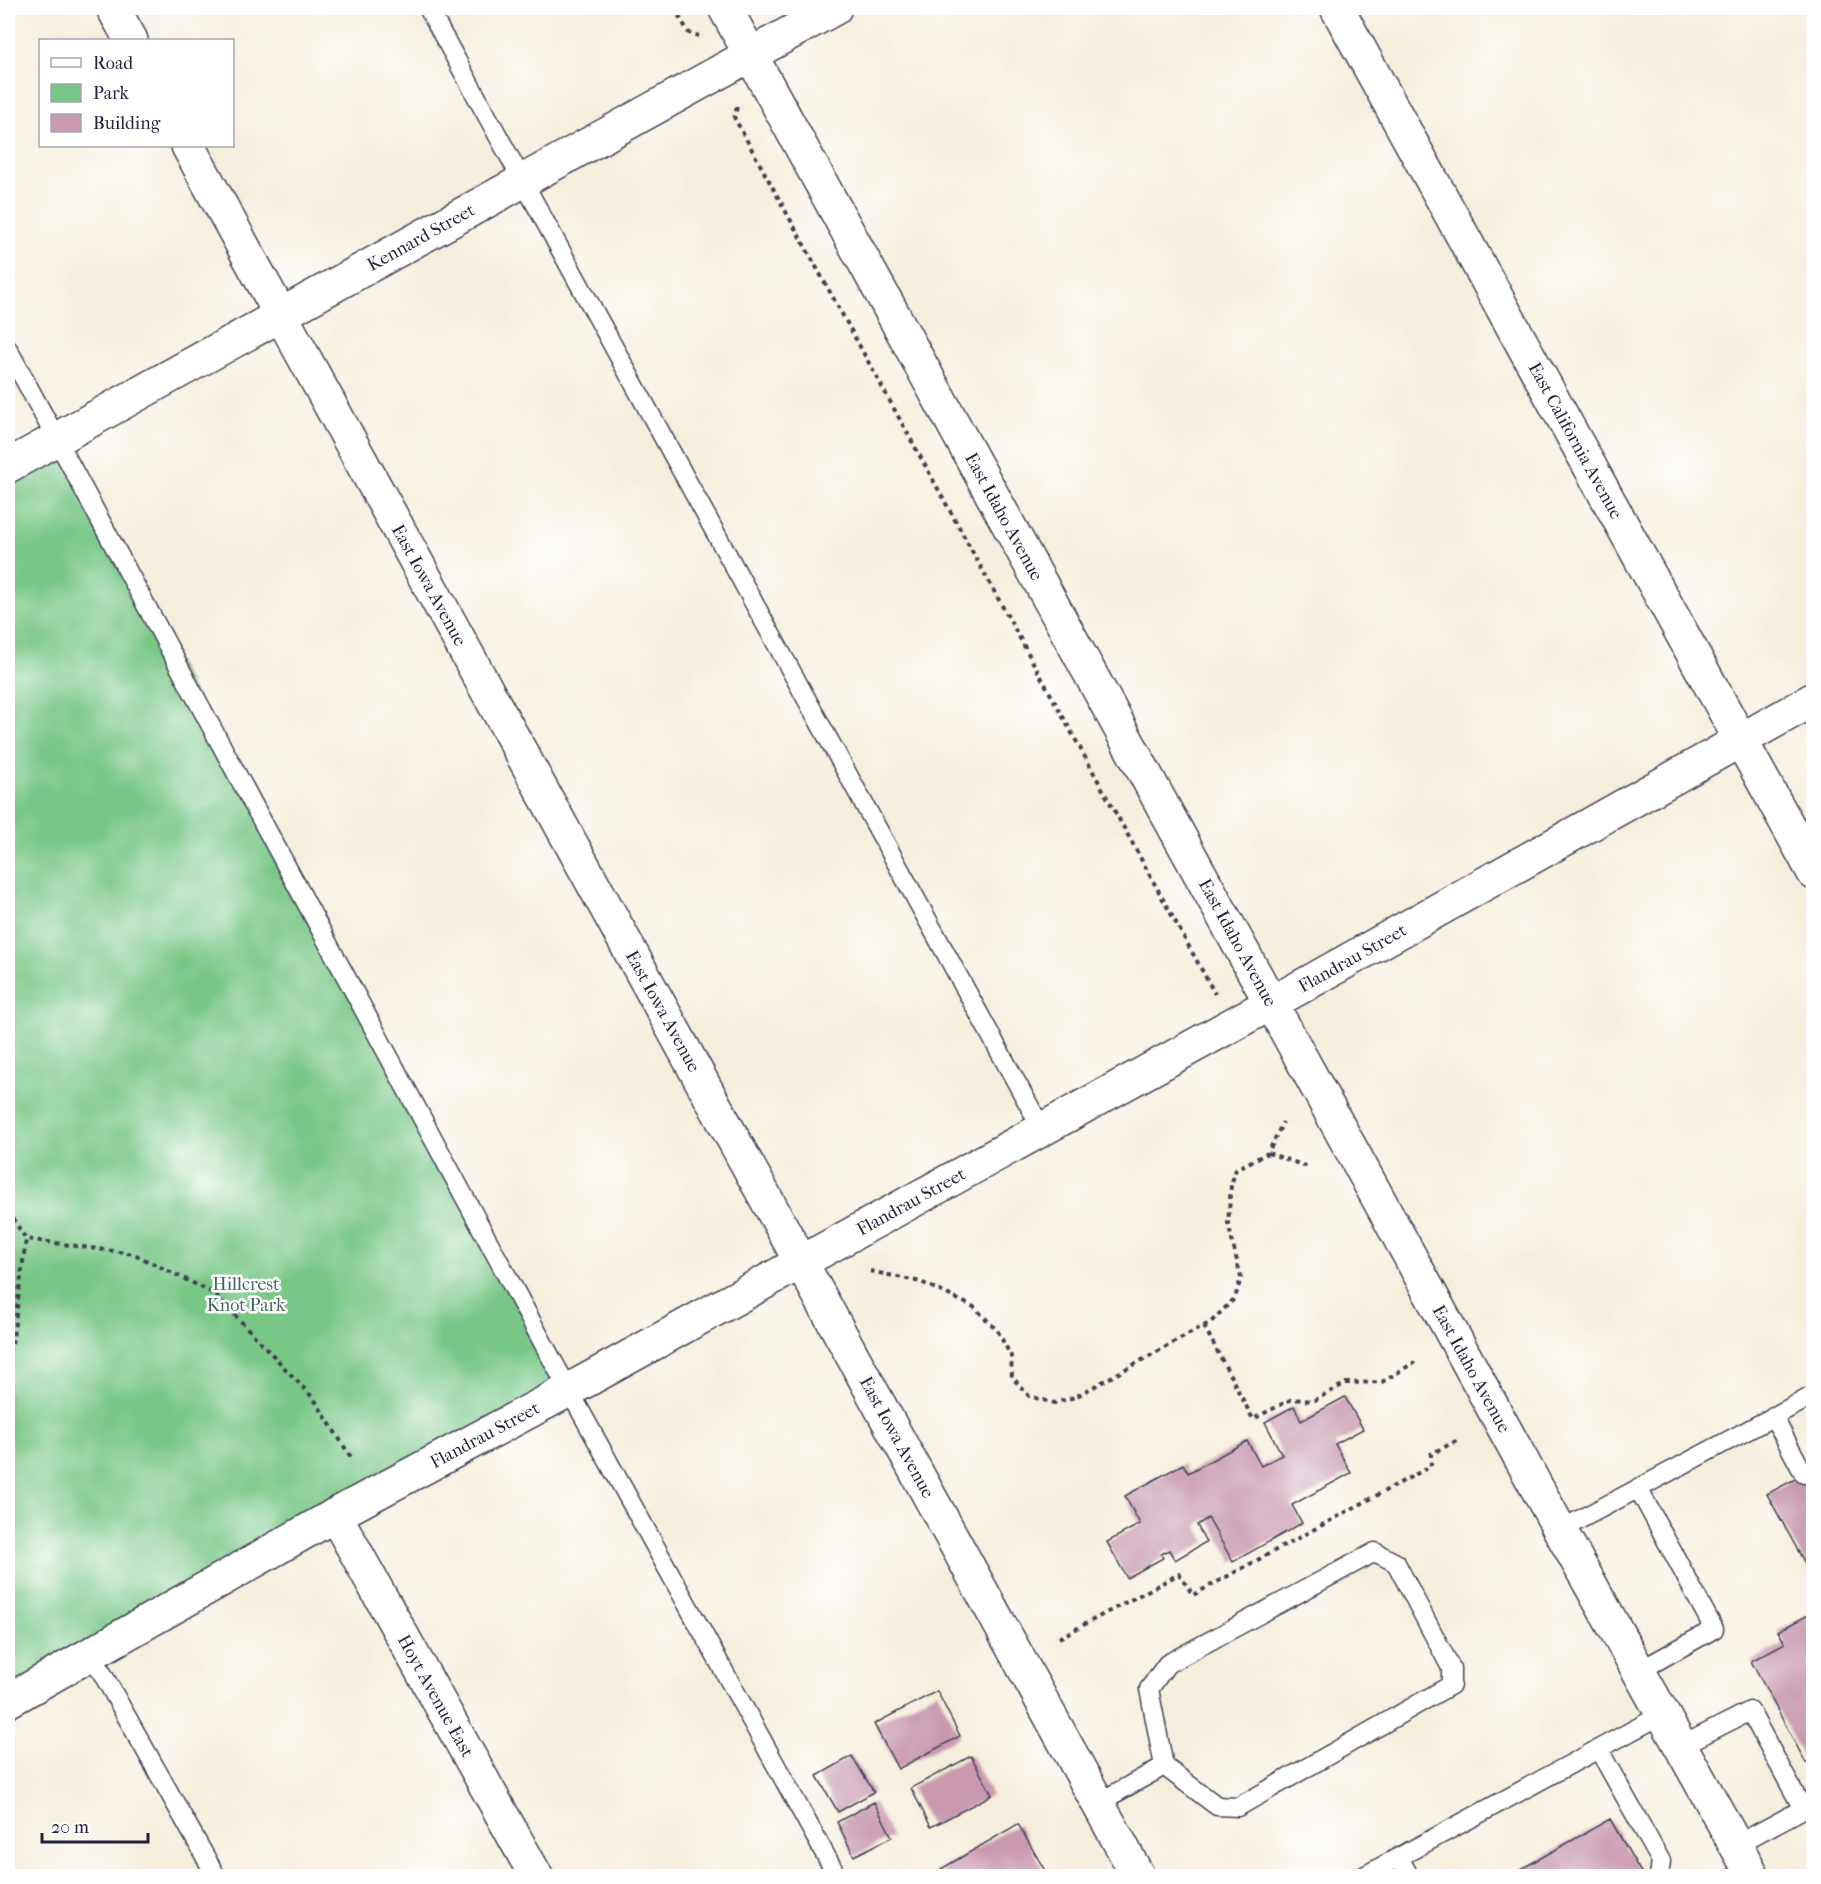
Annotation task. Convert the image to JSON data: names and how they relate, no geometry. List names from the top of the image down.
{
  "streets": {
    "street": [
      "Kennard Street",
      "East California Avenue",
      "East Idaho Avenue",
      "East Iowa Avenue",
      "Flandrau Street",
      "Hoyt Avenue East"
    ]
  },
  "crossings": [
    ["Kennard Street", "East Idaho Avenue"],
    ["Kennard Street", "East Iowa Avenue"],
    ["East California Avenue", "Flandrau Street"],
    ["East Idaho Avenue", "Flandrau Street"],
    ["East Iowa Avenue", "Flandrau Street"],
    ["Flandrau Street", "Hoyt Avenue East"]
  ],
  "parks": ["Hillcrest Knot Park"],
  "legend": ["Road", "Park", "Building"],
  "scale_bar": "20 m"
}
